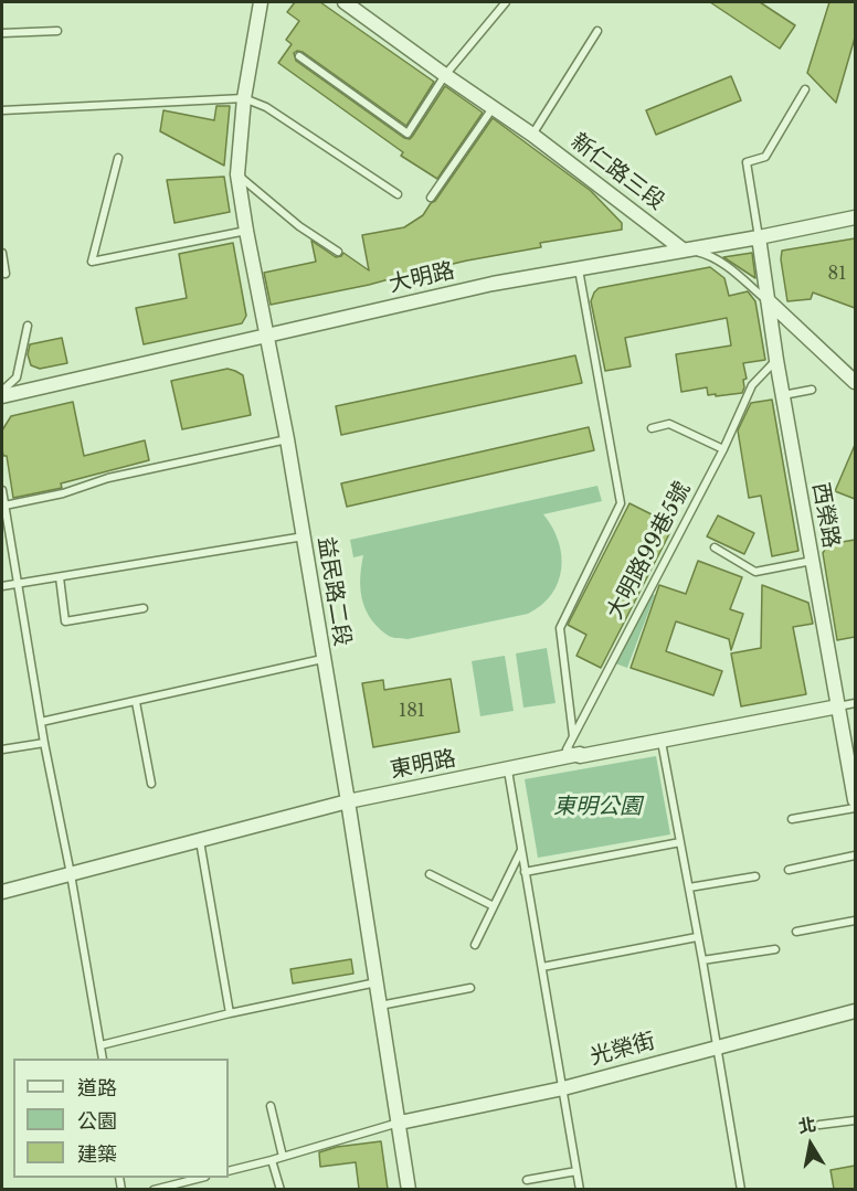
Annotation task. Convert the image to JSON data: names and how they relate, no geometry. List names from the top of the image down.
{
  "streets": {
    "street": [
      "新仁路三段",
      "大明路",
      "西榮路",
      "益民路二段",
      "東明路",
      "光榮街"
    ],
    "lane": ["大明路99巷5號"]
  },
  "crossings": [
    ["新仁路三段", "大明路"],
    ["新仁路三段", "西榮路"],
    ["大明路", "西榮路"],
    ["大明路", "益民路二段"],
    ["西榮路", "大明路99巷5號"],
    ["西榮路", "東明路"],
    ["益民路二段", "東明路"],
    ["益民路二段", "光榮街"]
  ],
  "parks": ["東明公園"],
  "house_numbers": ["81", "181"],
  "legend": ["道路", "公園", "建築"],
  "north": "top"
}
